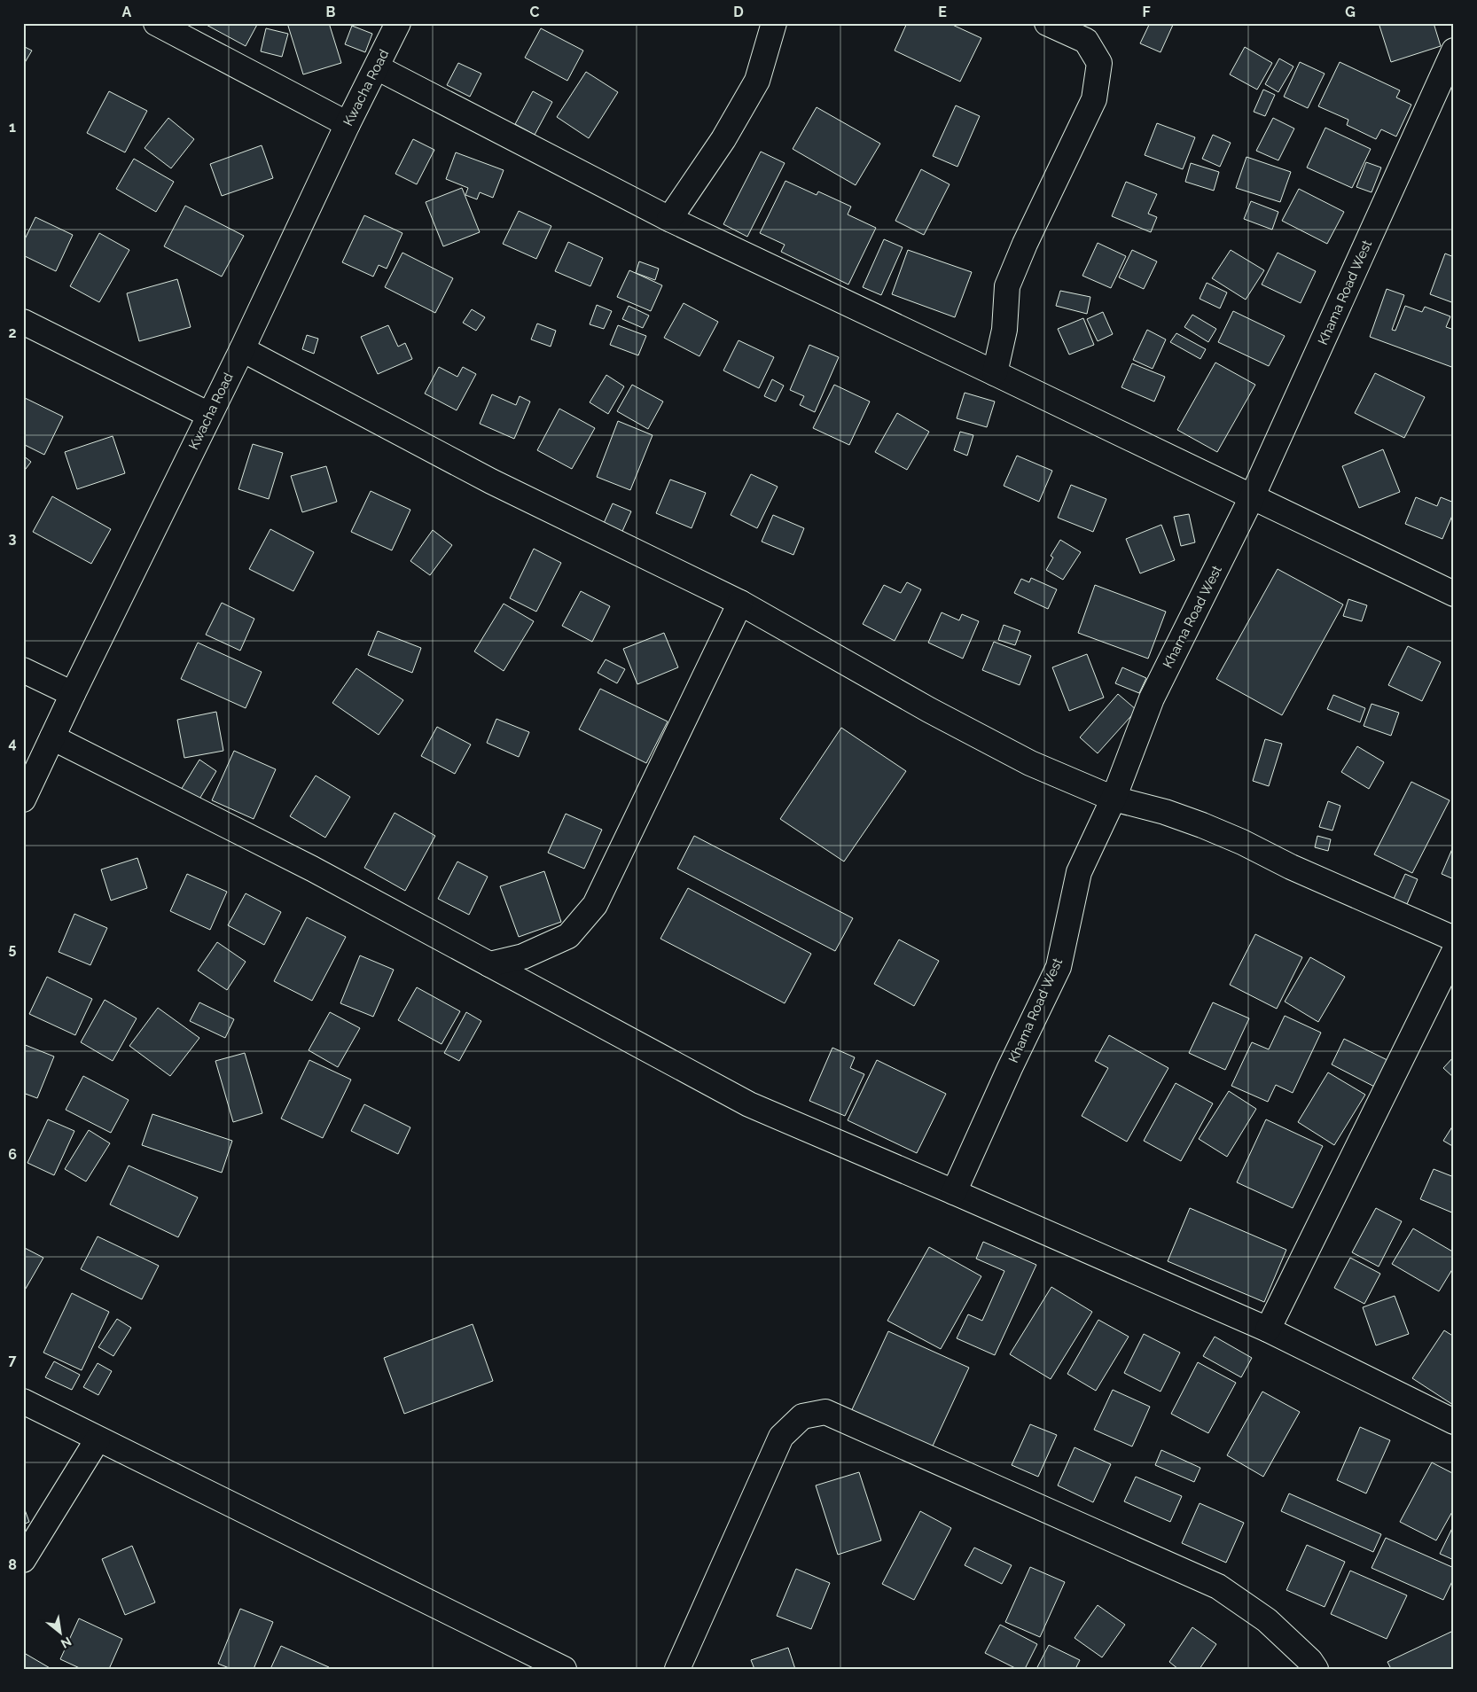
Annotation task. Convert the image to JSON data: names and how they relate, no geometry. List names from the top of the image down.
{
  "streets": {
    "street": ["Kwacha Road", "Khama Road West"]
  },
  "north": "bottom right",
  "grid": {
    "columns": [
      "A",
      "B",
      "C",
      "D",
      "E",
      "F",
      "G"
    ],
    "rows": [
      "1",
      "2",
      "3",
      "4",
      "5",
      "6",
      "7",
      "8"
    ]
  }
}
